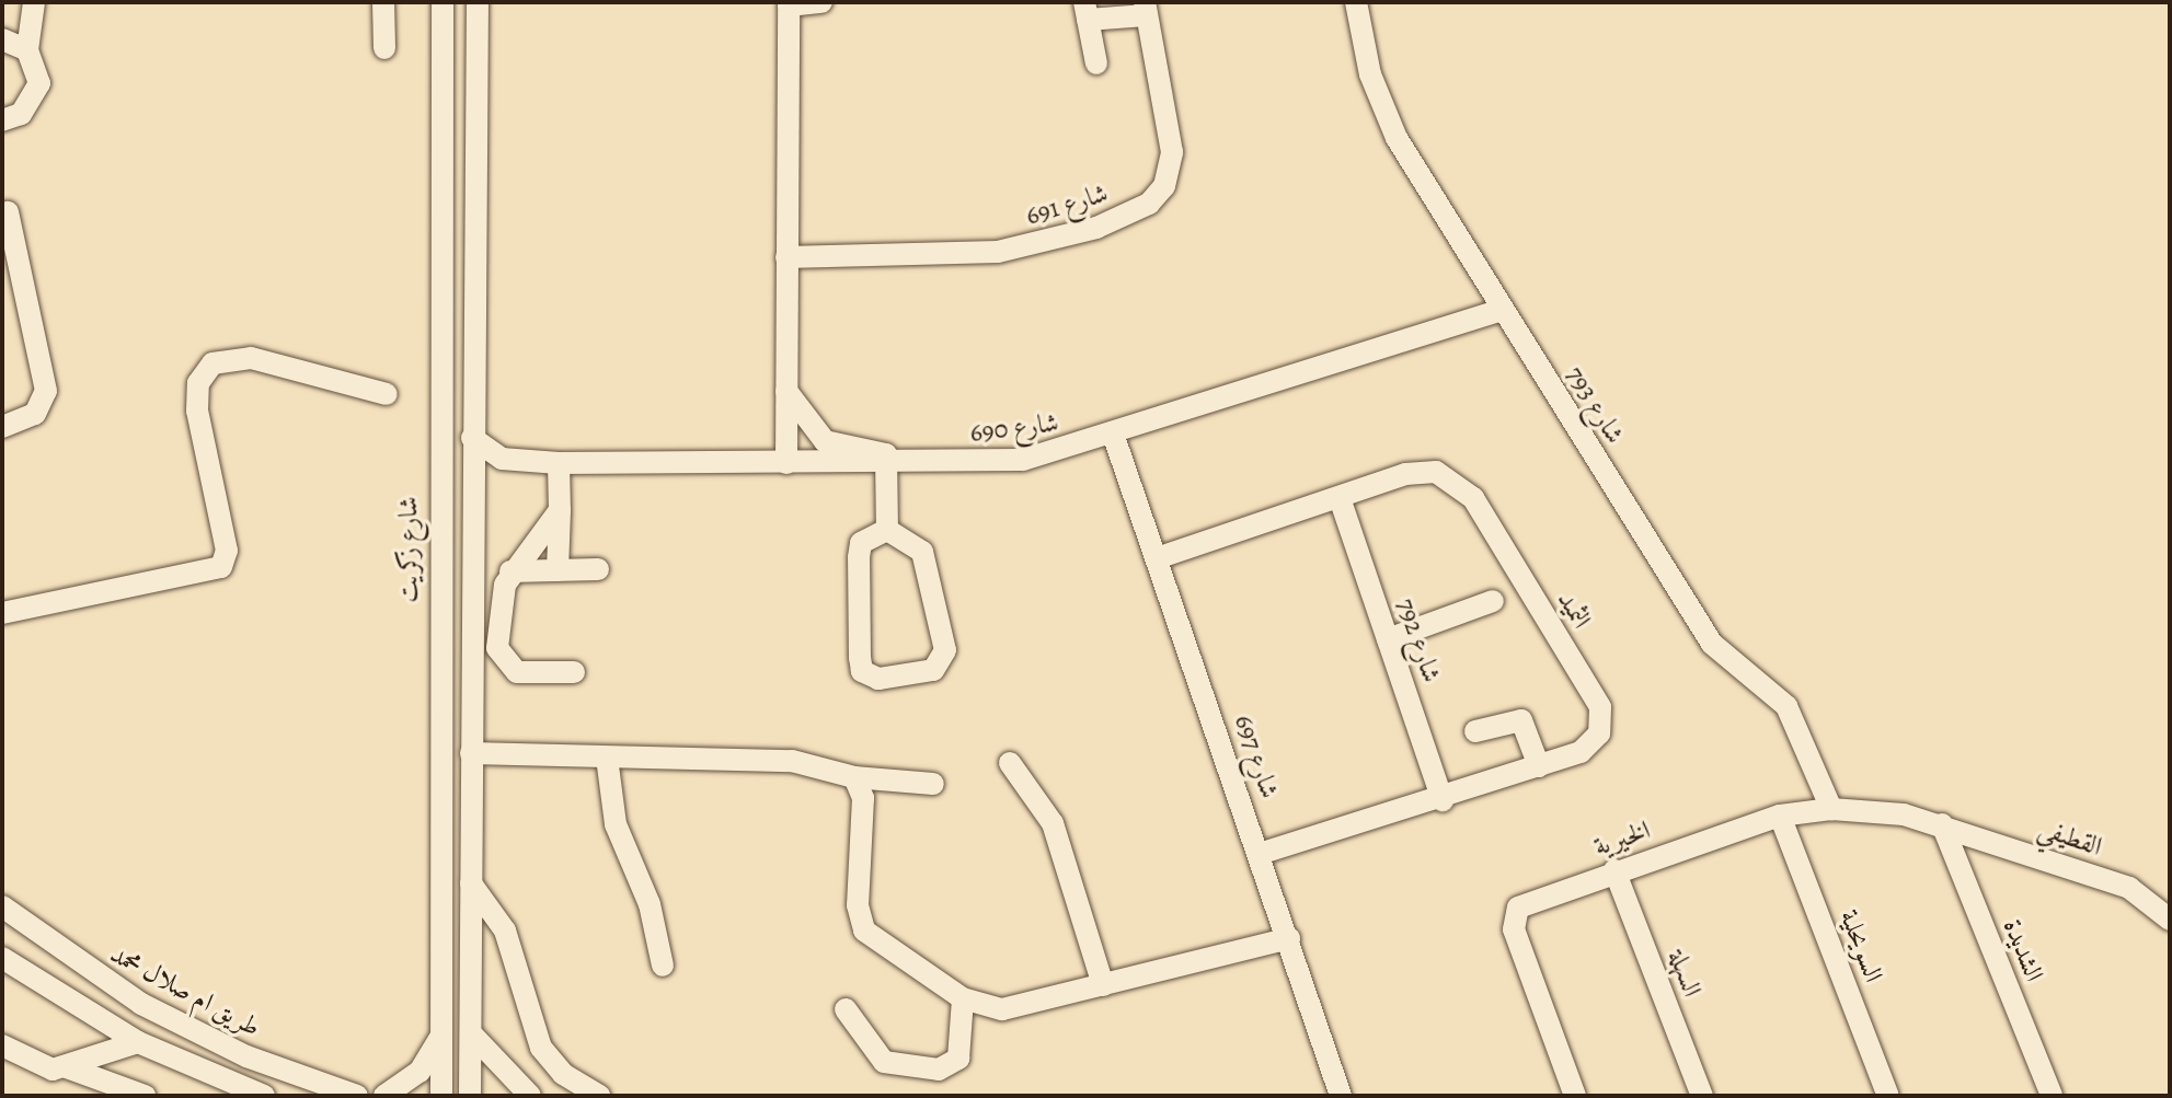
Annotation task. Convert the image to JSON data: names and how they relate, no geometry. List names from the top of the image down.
{
  "streets": {
    "street": [
      "شارع 691",
      "شارع 793",
      "شارع 690",
      "شارع زكريت",
      "الثميد",
      "شارع 792",
      "شارع 697",
      "القطيفي",
      "الخيرية",
      "السويحلية",
      "الشديدة",
      "السهلة",
      "طريق ام صلال محمد"
    ]
  },
  "crossings": [
    ["شارع 793", "شارع 690"],
    ["شارع 793", "الخيرية"],
    ["شارع 690", "شارع 697"],
    ["الثميد", "شارع 792"],
    ["الثميد", "شارع 697"],
    ["القطيفي", "الخيرية"],
    ["القطيفي", "الشديدة"],
    ["الخيرية", "السويحلية"],
    ["الخيرية", "الشديدة"],
    ["الخيرية", "السهلة"]
  ]
}
